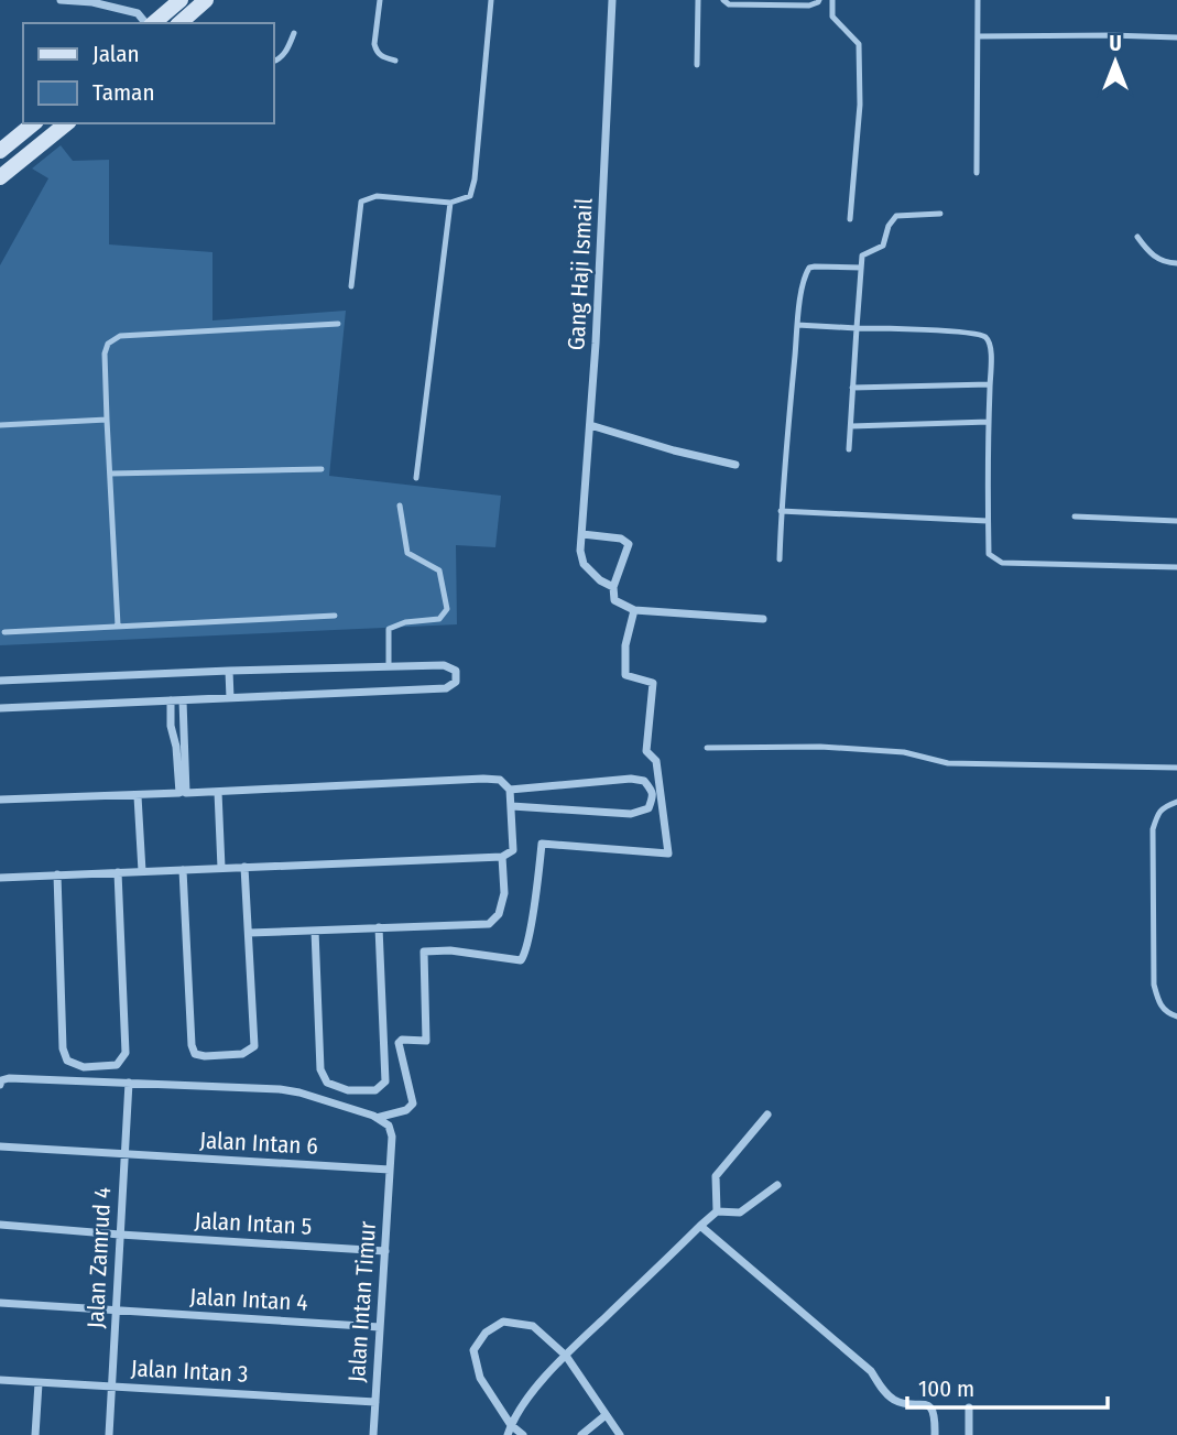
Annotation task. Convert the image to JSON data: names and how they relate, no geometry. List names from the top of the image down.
{
  "streets": {
    "street": [
      "Gang Haji Ismail",
      "Jalan Intan 6",
      "Jalan Intan 5",
      "Jalan Zamrud 4",
      "Jalan Intan 4",
      "Jalan Intan Timur",
      "Jalan Intan 3"
    ]
  },
  "crossings": [
    ["Jalan Intan 6", "Jalan Zamrud 4"],
    ["Jalan Intan 6", "Jalan Intan Timur"],
    ["Jalan Intan 5", "Jalan Zamrud 4"],
    ["Jalan Intan 5", "Jalan Intan Timur"],
    ["Jalan Zamrud 4", "Jalan Intan 4"],
    ["Jalan Zamrud 4", "Jalan Intan 3"],
    ["Jalan Intan 4", "Jalan Intan Timur"],
    ["Jalan Intan Timur", "Jalan Intan 3"]
  ],
  "legend": ["Jalan", "Taman"],
  "scale_bar": "100 m",
  "north": "top"
}
